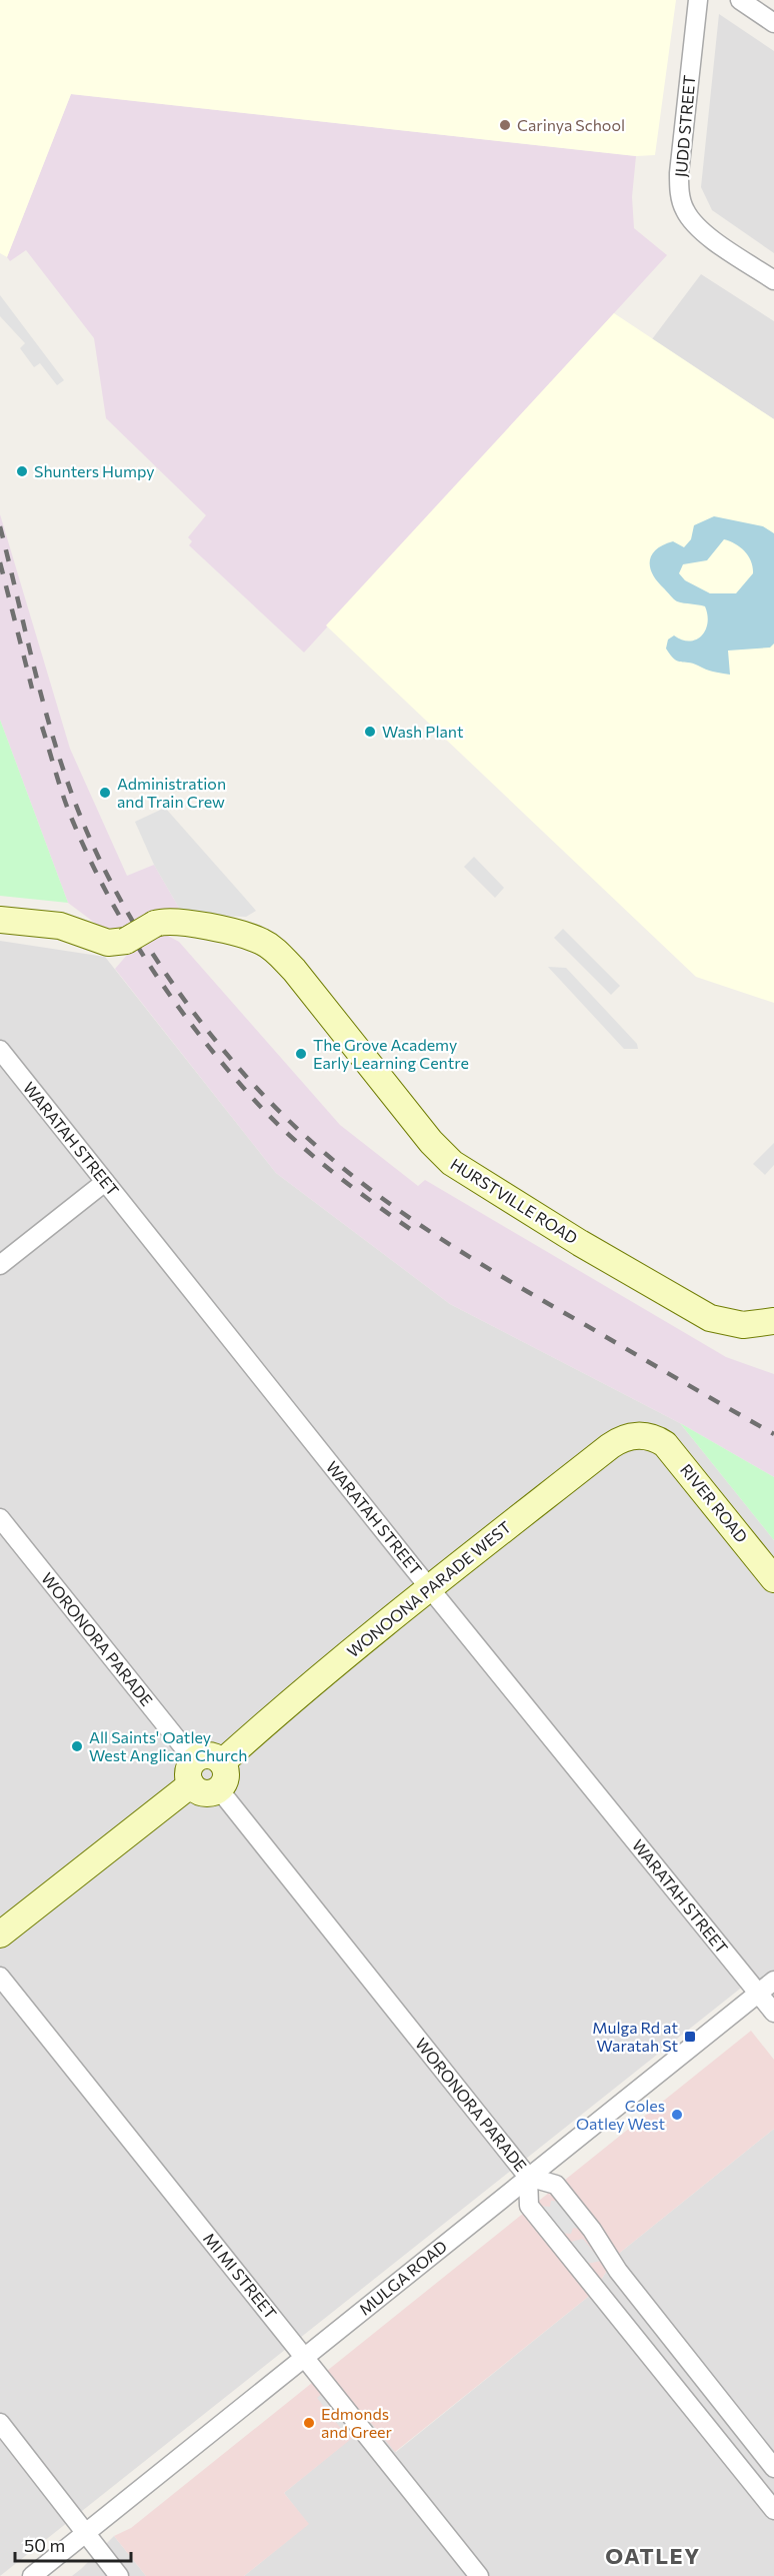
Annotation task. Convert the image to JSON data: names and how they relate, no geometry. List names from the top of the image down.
{
  "streets": {
    "street": [
      "JUDD STREET",
      "WARATAH STREET",
      "HURSTVILLE ROAD",
      "RIVER ROAD",
      "WONOONA PARADE WEST",
      "WORONORA PARADE",
      "MI MI STREET",
      "MULGA ROAD"
    ]
  },
  "crossings": [
    ["WARATAH STREET", "WONOONA PARADE WEST"],
    ["WARATAH STREET", "MULGA ROAD"],
    ["RIVER ROAD", "WONOONA PARADE WEST"],
    ["WONOONA PARADE WEST", "WORONORA PARADE"],
    ["WORONORA PARADE", "MULGA ROAD"],
    ["MI MI STREET", "MULGA ROAD"]
  ],
  "districts": ["OATLEY"],
  "places": {
    "other": [
      "Carinya School",
      "Shunters Humpy",
      "Wash Plant",
      "Administration and Train Crew",
      "The Grove Academy Early Learning Centre",
      "All Saints' Oatley West Anglican Church",
      "Coles Oatley West",
      "Edmonds and Greer"
    ],
    "transit": ["Mulga Rd at Waratah St"]
  },
  "scale_bar": "50 m"
}
